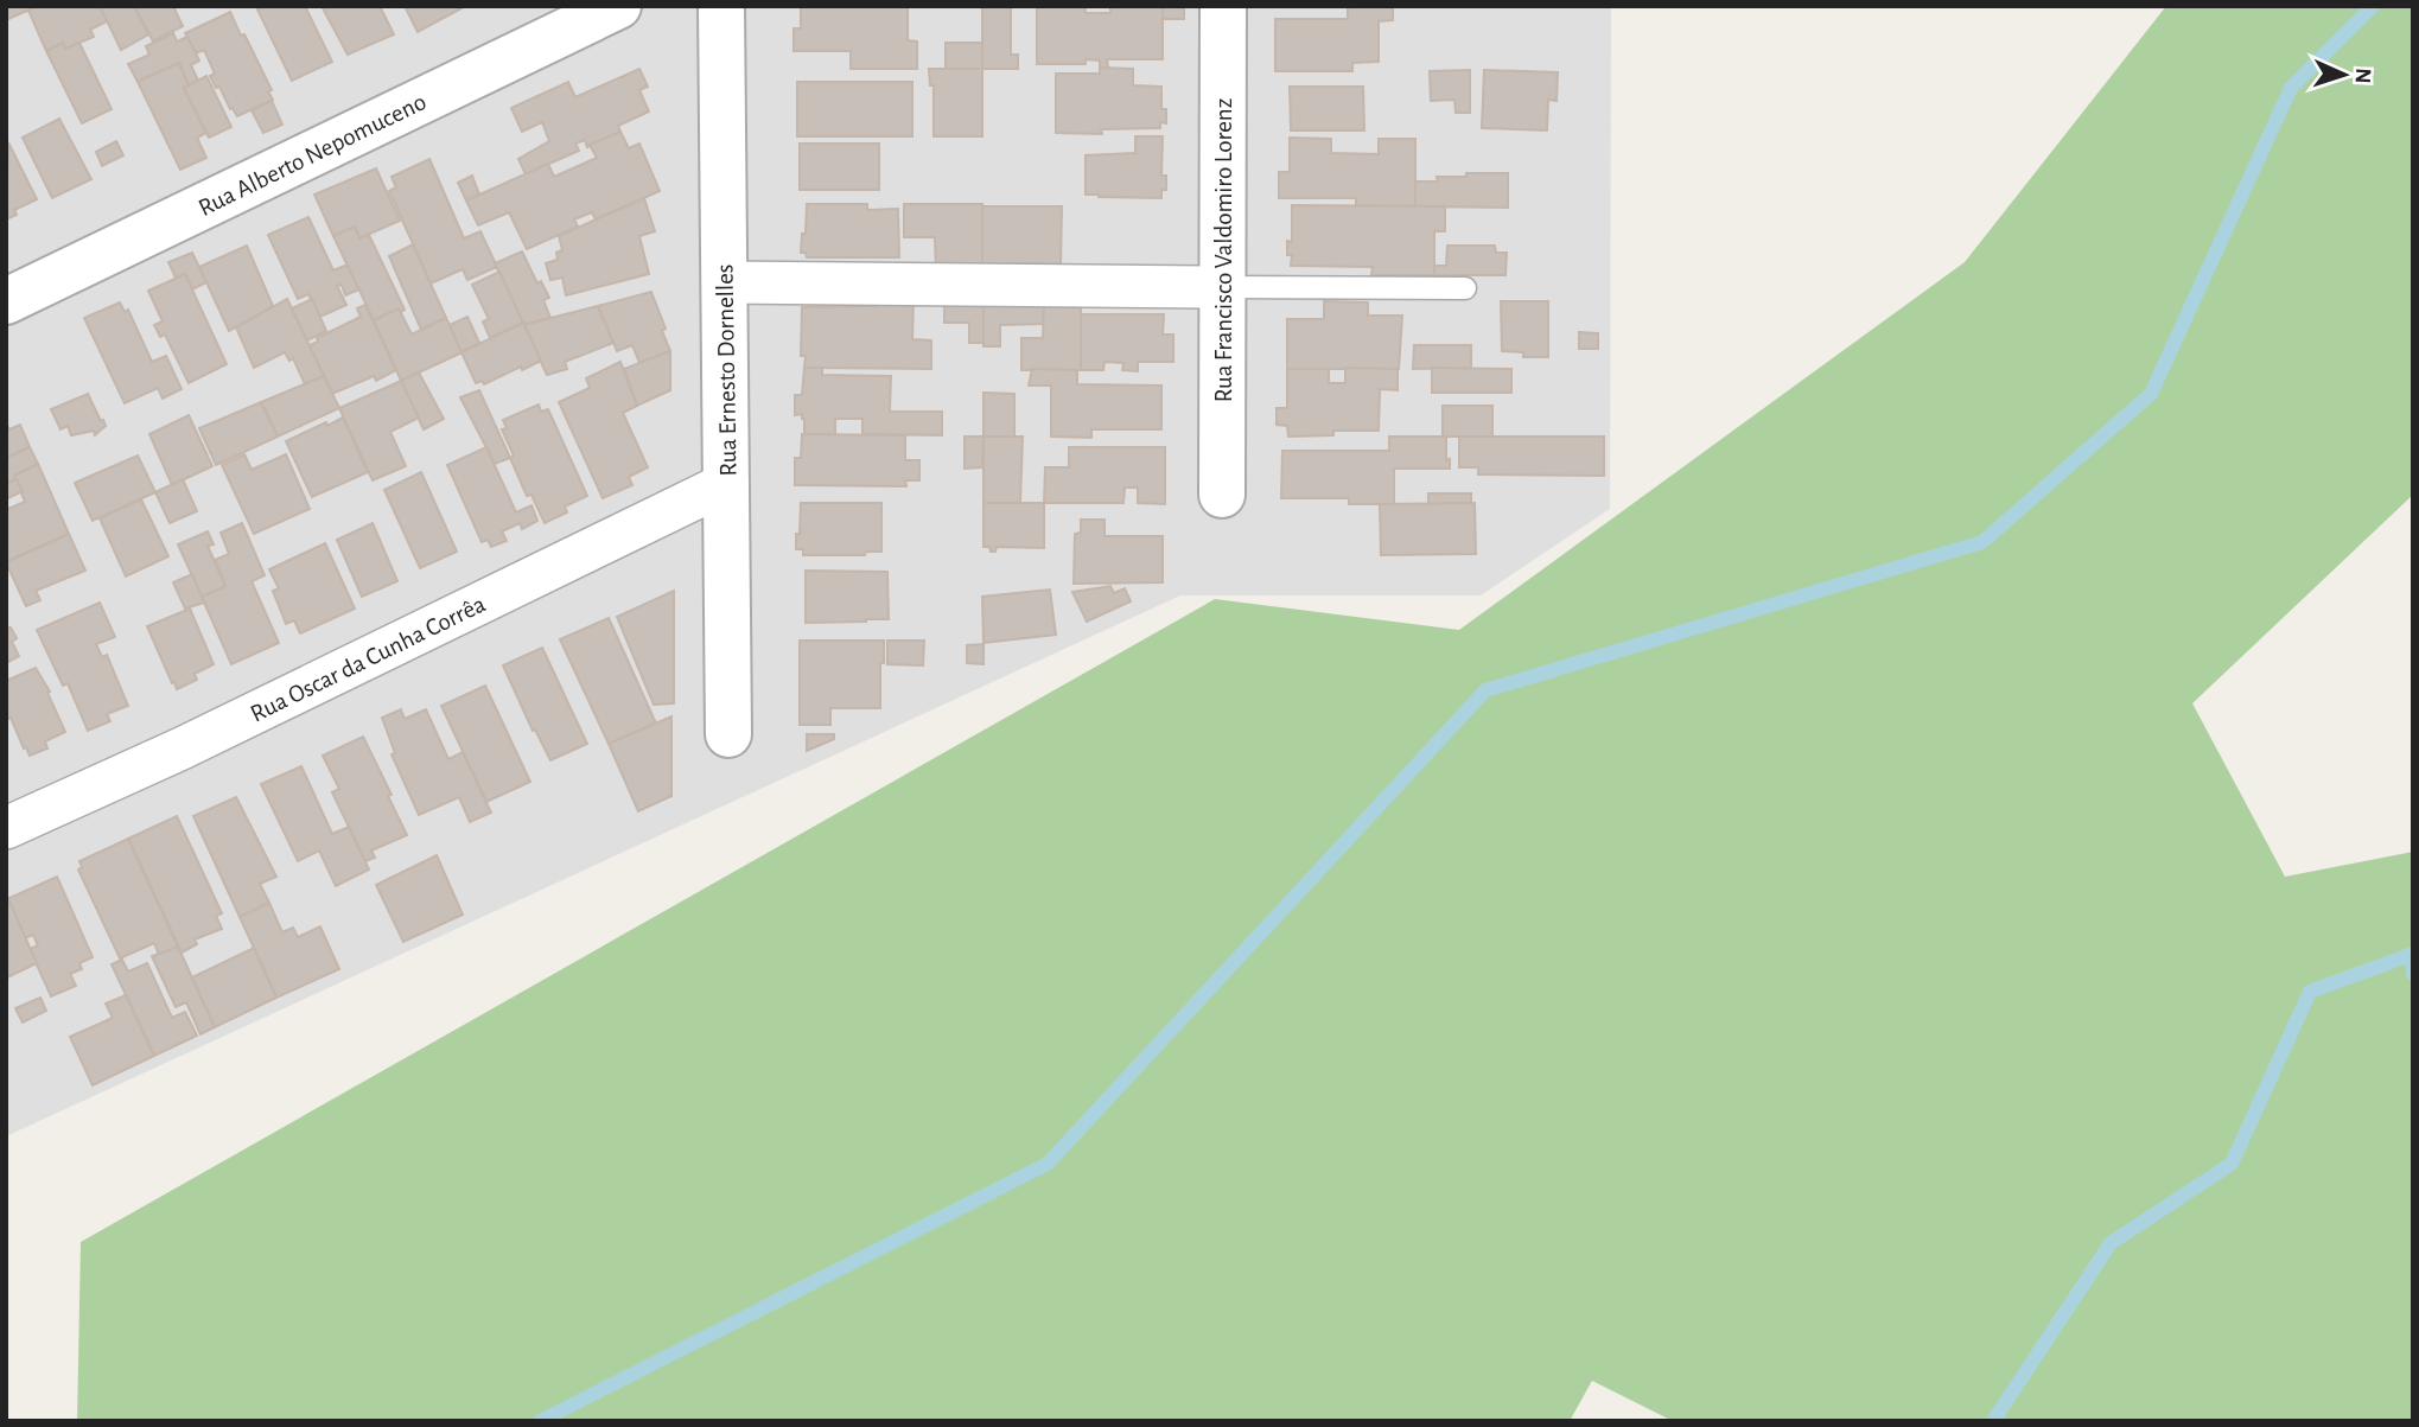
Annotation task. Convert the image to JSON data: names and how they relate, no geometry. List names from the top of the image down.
{
  "streets": {
    "street": [
      "Rua Alberto Nepomuceno",
      "Rua Francisco Valdomiro Lorenz",
      "Rua Ernesto Dornelles",
      "Rua Oscar da Cunha Corrêa"
    ]
  },
  "crossings": [
    ["Rua Ernesto Dornelles", "Rua Oscar da Cunha Corrêa"]
  ],
  "north": "right"
}
